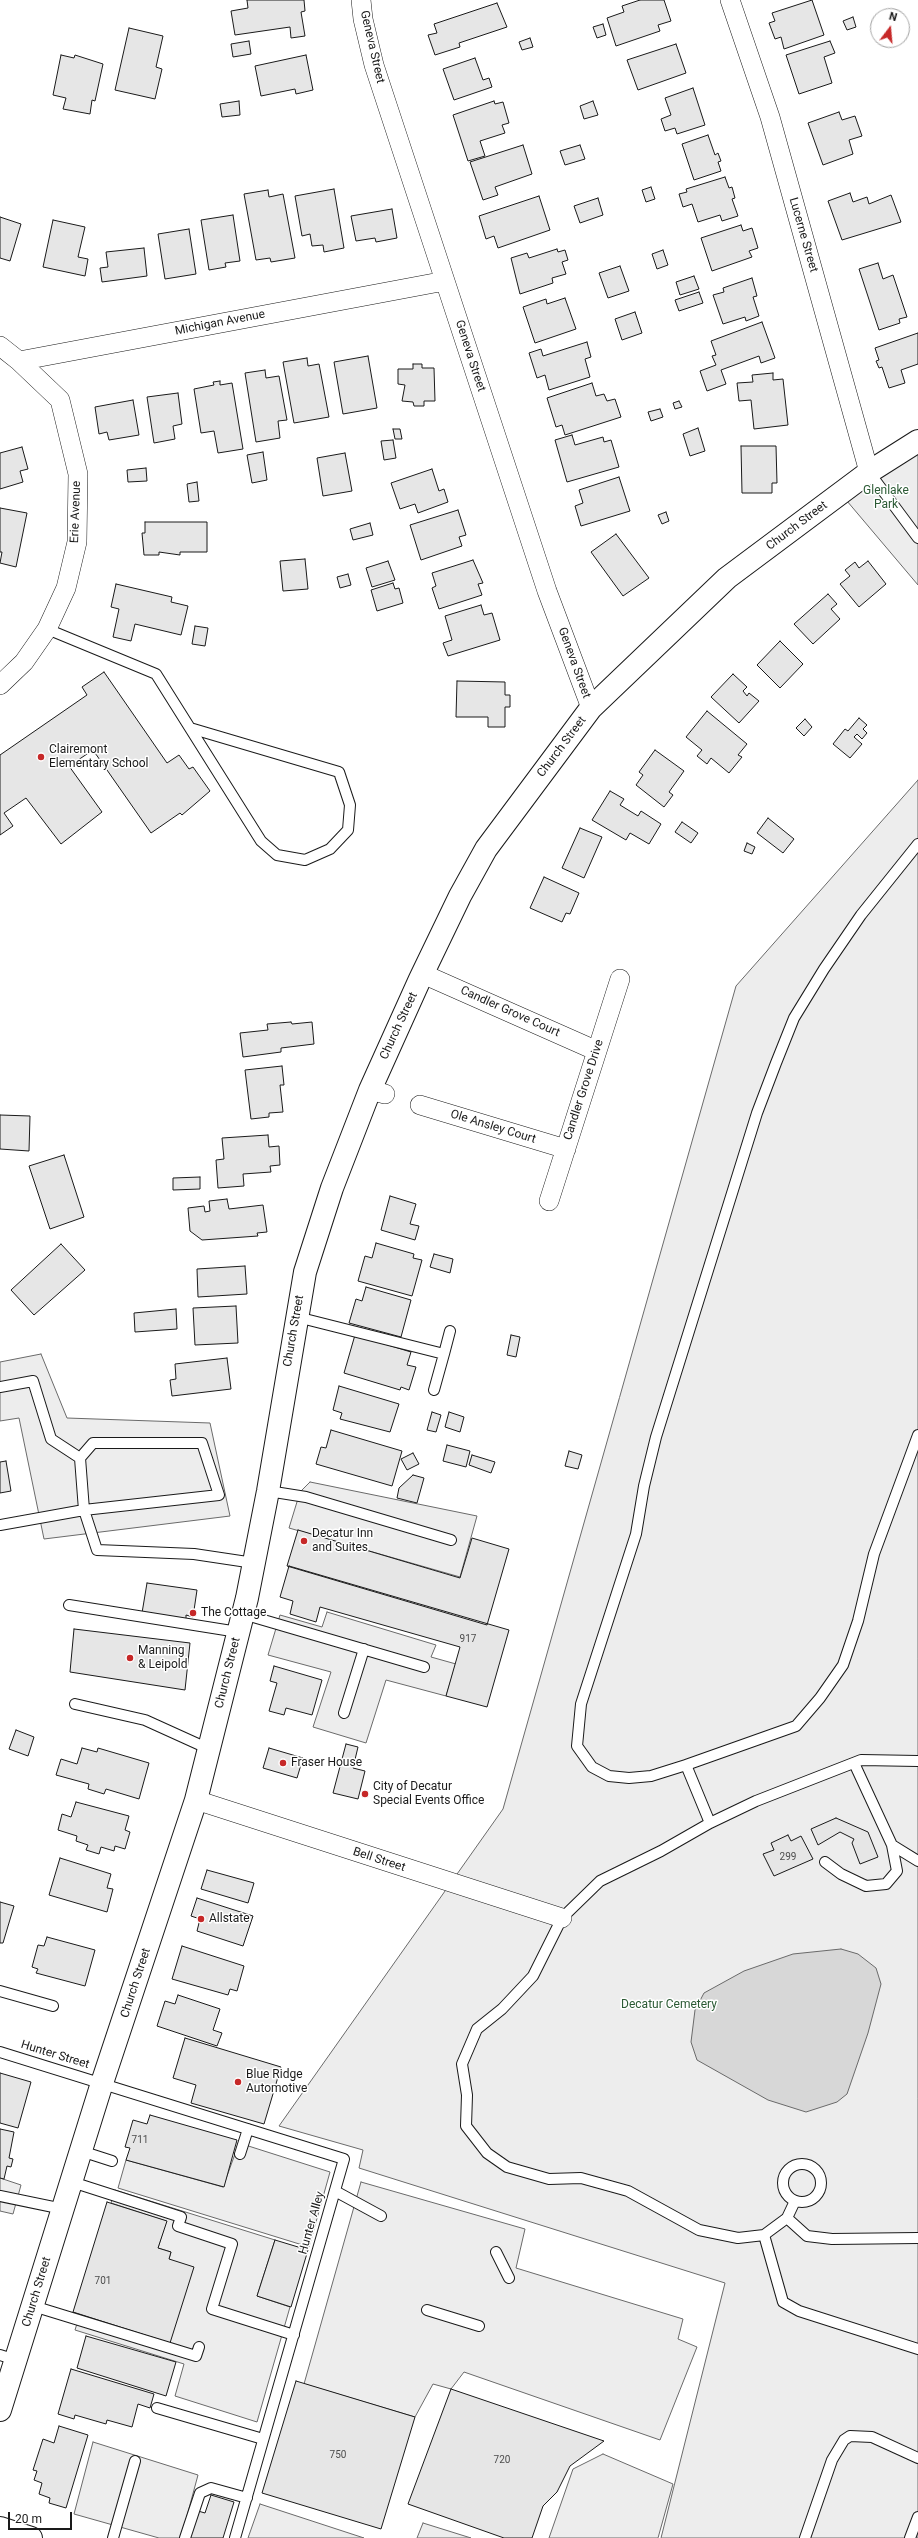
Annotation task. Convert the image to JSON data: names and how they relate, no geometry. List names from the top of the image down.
{
  "streets": {
    "main road": ["Church Street"],
    "street": [
      "Geneva Street",
      "Lucerne Street",
      "Michigan Avenue",
      "Erie Avenue",
      "Candler Grove Court",
      "Candler Grove Drive",
      "Ole Ansley Court",
      "Bell Street"
    ],
    "lane": ["Hunter Street", "Hunter Alley"]
  },
  "crossings": [
    ["Geneva Street", "Michigan Avenue"],
    ["Geneva Street", "Church Street"],
    ["Lucerne Street", "Church Street"],
    ["Michigan Avenue", "Erie Avenue"],
    ["Church Street", "Candler Grove Court"],
    ["Church Street", "Bell Street"],
    ["Church Street", "Hunter Street"],
    ["Church Street", "Hunter Alley"],
    ["Candler Grove Court", "Candler Grove Drive"],
    ["Candler Grove Drive", "Ole Ansley Court"],
    ["Hunter Street", "Hunter Alley"]
  ],
  "parks": ["Glenlake Park", "Decatur Cemetery"],
  "places": [
    "Clairemont Elementary School",
    "Decatur Inn and Suites",
    "The Cottage",
    "Manning & Leipold",
    "Fraser House",
    "City of Decatur Special Events Office",
    "Allstate",
    "Blue Ridge Automotive"
  ],
  "house_numbers": [
    "917",
    "299",
    "711",
    "701",
    "750",
    "720"
  ],
  "scale_bar": "20 m",
  "north": "top"
}
